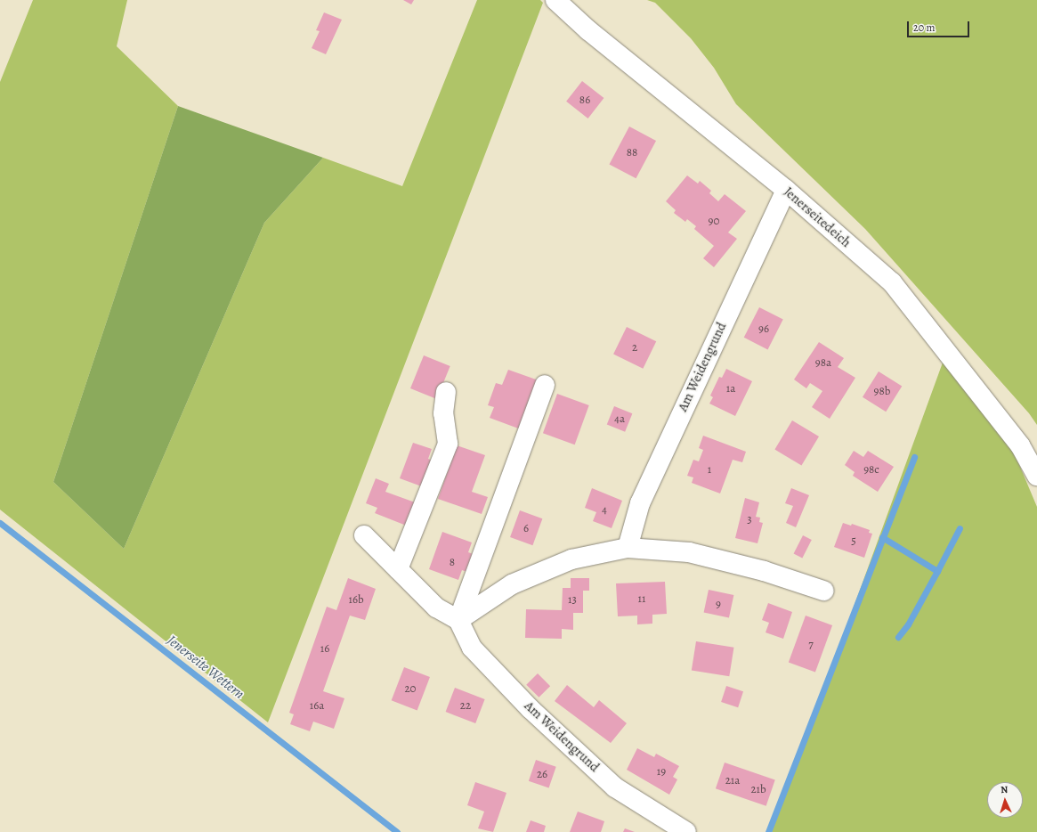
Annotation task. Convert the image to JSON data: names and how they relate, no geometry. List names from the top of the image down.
{
  "streets": {
    "street": ["Jenerseitedeich", "Am Weidengrund"]
  },
  "crossings": [
    ["Jenerseitedeich", "Am Weidengrund"]
  ],
  "water": ["Jenerseite Wettern"],
  "house_numbers": [
    "86",
    "88",
    "90",
    "96",
    "2",
    "98a",
    "1a",
    "98b",
    "4a",
    "1",
    "98c",
    "4",
    "3",
    "6",
    "5",
    "8",
    "11",
    "16b",
    "13",
    "9",
    "7",
    "16",
    "20",
    "16a",
    "22",
    "19",
    "26",
    "21a",
    "21b"
  ],
  "scale_bar": "20 m",
  "north": "top"
}
